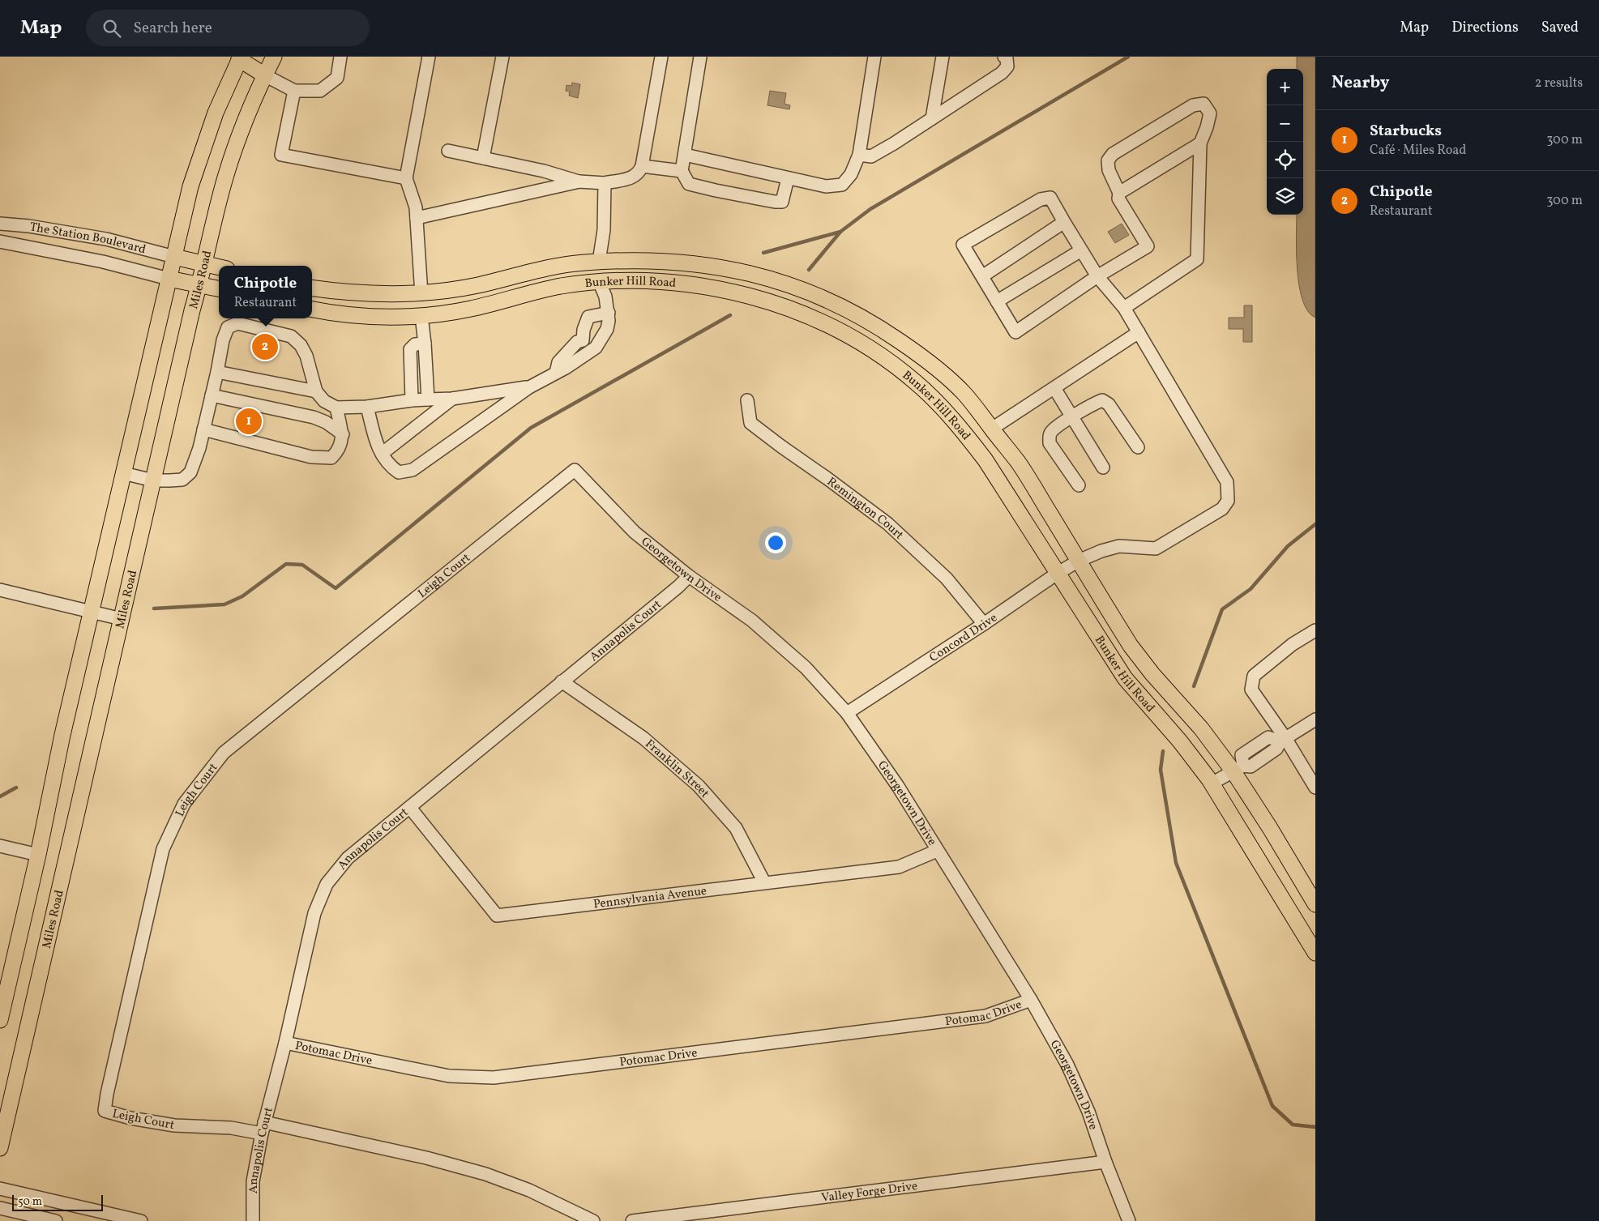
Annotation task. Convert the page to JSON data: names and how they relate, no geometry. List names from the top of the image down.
{
  "streets": {
    "main road": ["Miles Road", "Bunker Hill Road"],
    "street": [
      "The Station Boulevard",
      "Remington Court",
      "Georgetown Drive",
      "Leigh Court",
      "Annapolis Court",
      "Concord Drive",
      "Franklin Street",
      "Pennsylvania Avenue",
      "Potomac Drive",
      "Valley Forge Drive"
    ]
  },
  "crossings": [
    ["Bunker Hill Road", "Concord Drive"],
    ["Remington Court", "Concord Drive"],
    ["Georgetown Drive", "Leigh Court"],
    ["Georgetown Drive", "Annapolis Court"],
    ["Georgetown Drive", "Concord Drive"],
    ["Georgetown Drive", "Pennsylvania Avenue"],
    ["Georgetown Drive", "Potomac Drive"],
    ["Georgetown Drive", "Valley Forge Drive"],
    ["Leigh Court", "Annapolis Court"],
    ["Annapolis Court", "Franklin Street"],
    ["Annapolis Court", "Pennsylvania Avenue"],
    ["Annapolis Court", "Potomac Drive"],
    ["Franklin Street", "Pennsylvania Avenue"]
  ],
  "scale_bar": "50 m",
  "page": {
    "header": "Map",
    "search": "Search here",
    "nav": ["Map", "Directions", "Saved"],
    "heading": ["Nearby", "2 results"],
    "map_buttons": ["+", "−"],
    "list": [
      {
        "mark": "1",
        "name": "Starbucks",
        "note": "Café · Miles Road",
        "value": "300 m"
      },
      {
        "mark": "2",
        "name": "Chipotle",
        "note": "Restaurant",
        "value": "300 m"
      }
    ],
    "popup": ["Chipotle", "Restaurant"],
    "pins": ["2", "1"],
    "scale": "50 m"
  }
}
